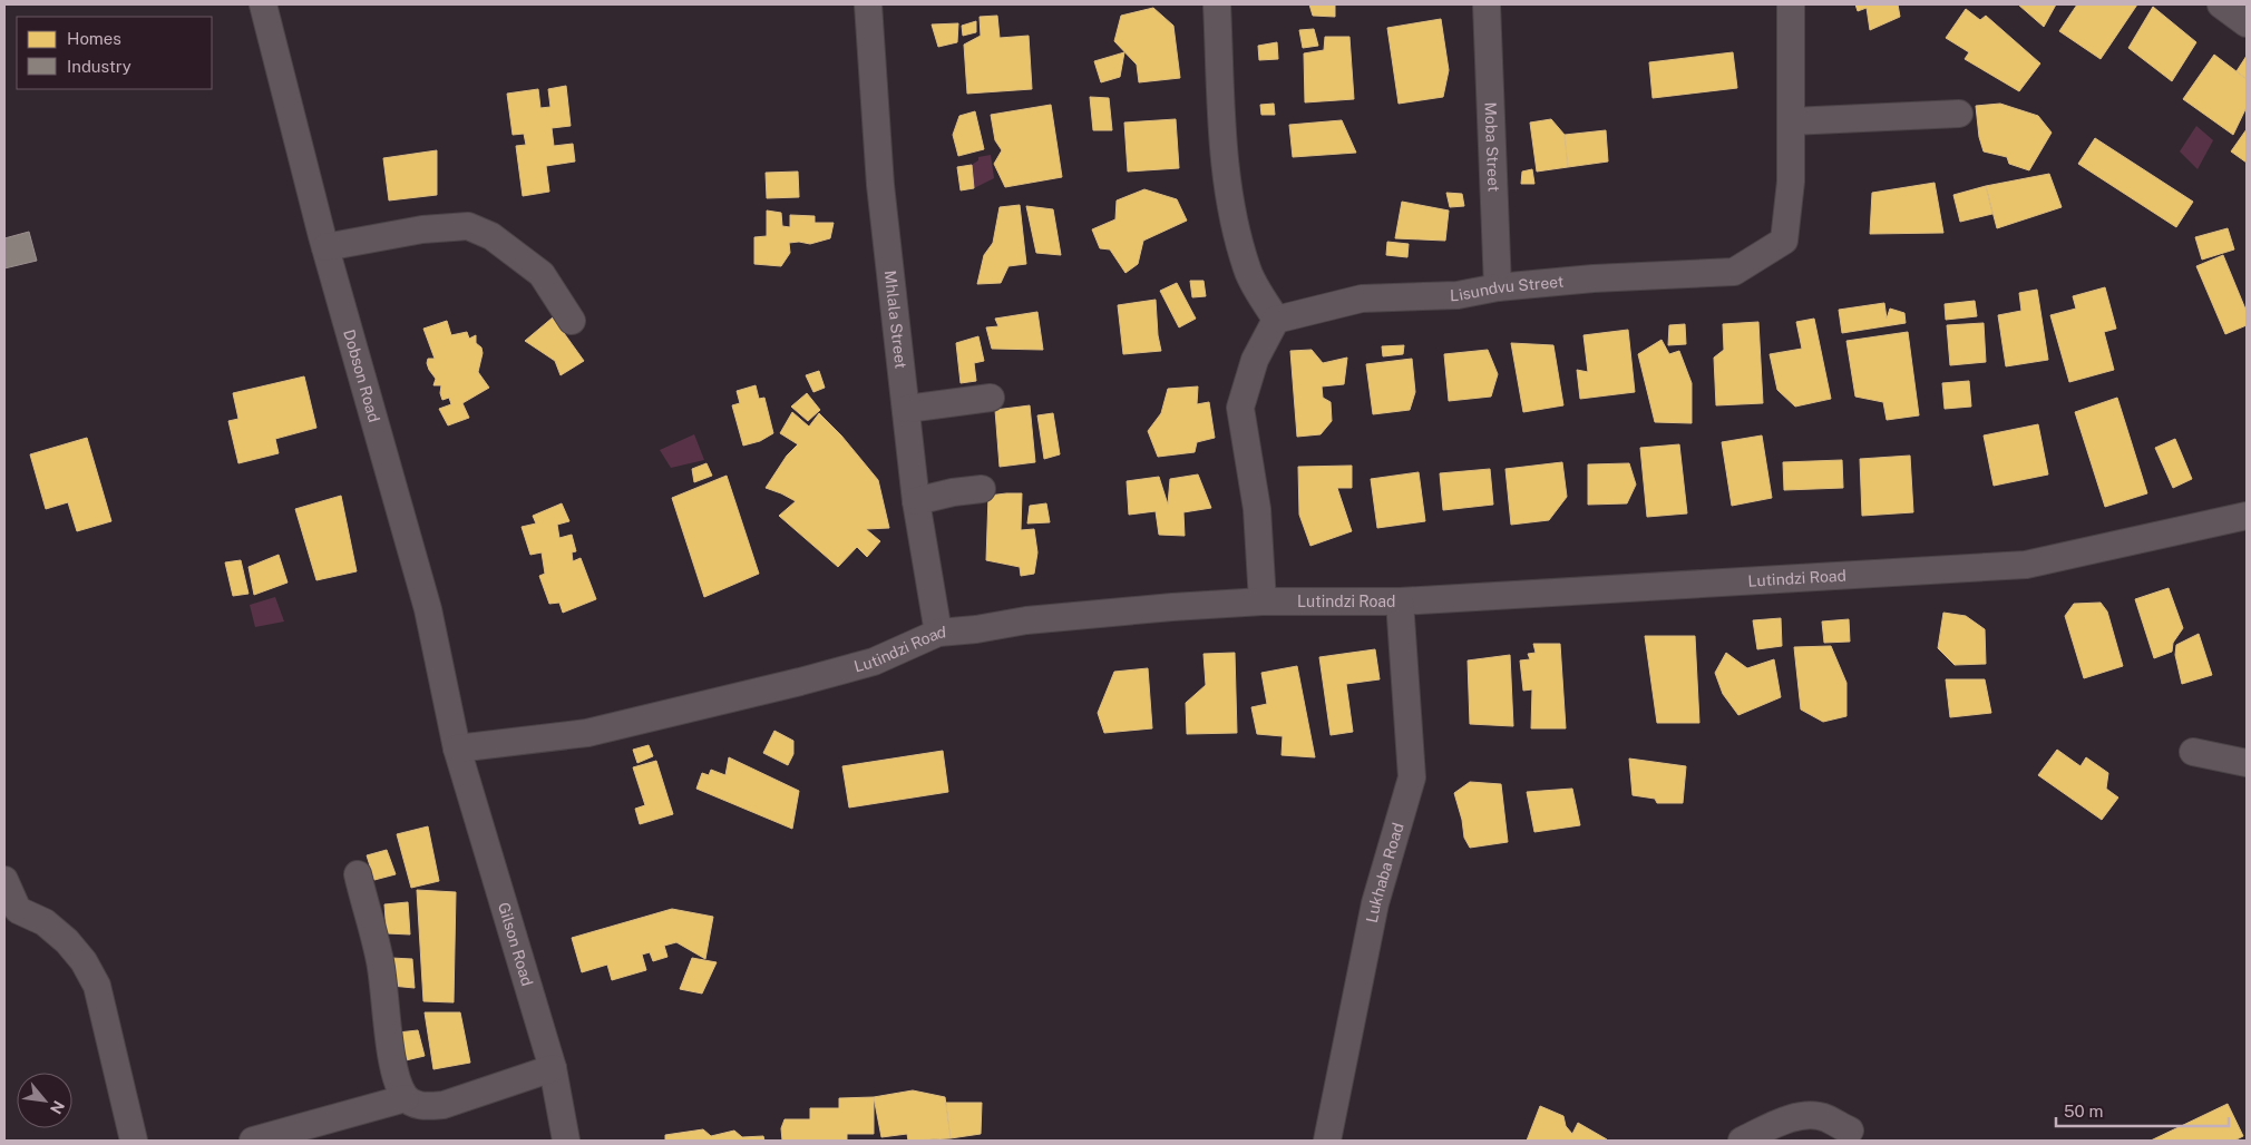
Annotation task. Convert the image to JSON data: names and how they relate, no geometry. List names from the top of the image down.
{
  "streets": {
    "street": [
      "Moba Street",
      "Lisundvu Street",
      "Mhlala Street",
      "Dobson Road",
      "Lutindzi Road",
      "Lukhaba Road",
      "Gilson Road"
    ]
  },
  "crossings": [
    ["Moba Street", "Lisundvu Street"],
    ["Mhlala Street", "Lutindzi Road"],
    ["Dobson Road", "Lutindzi Road"],
    ["Dobson Road", "Gilson Road"],
    ["Lutindzi Road", "Lukhaba Road"],
    ["Lutindzi Road", "Gilson Road"]
  ],
  "legend": ["Homes", "Industry"],
  "scale_bar": "50 m",
  "north": "bottom right"
}
